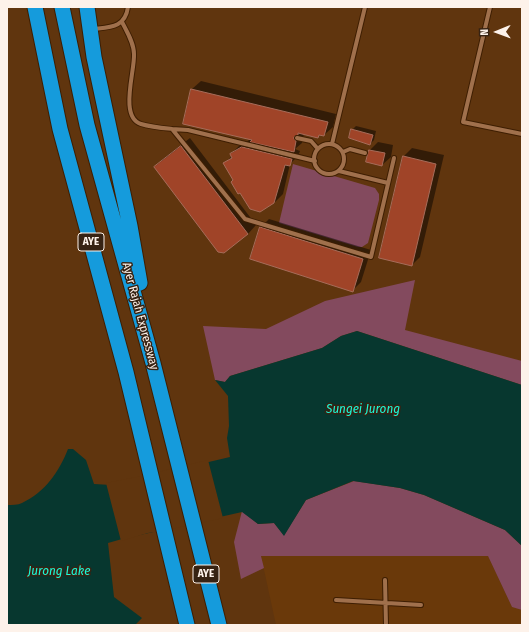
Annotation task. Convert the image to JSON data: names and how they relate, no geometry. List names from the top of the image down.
{
  "streets": {
    "highway": ["AYE", "Ayer Rajah Expressway"]
  },
  "water": ["Sungei Jurong", "Jurong Lake"],
  "north": "left"
}
